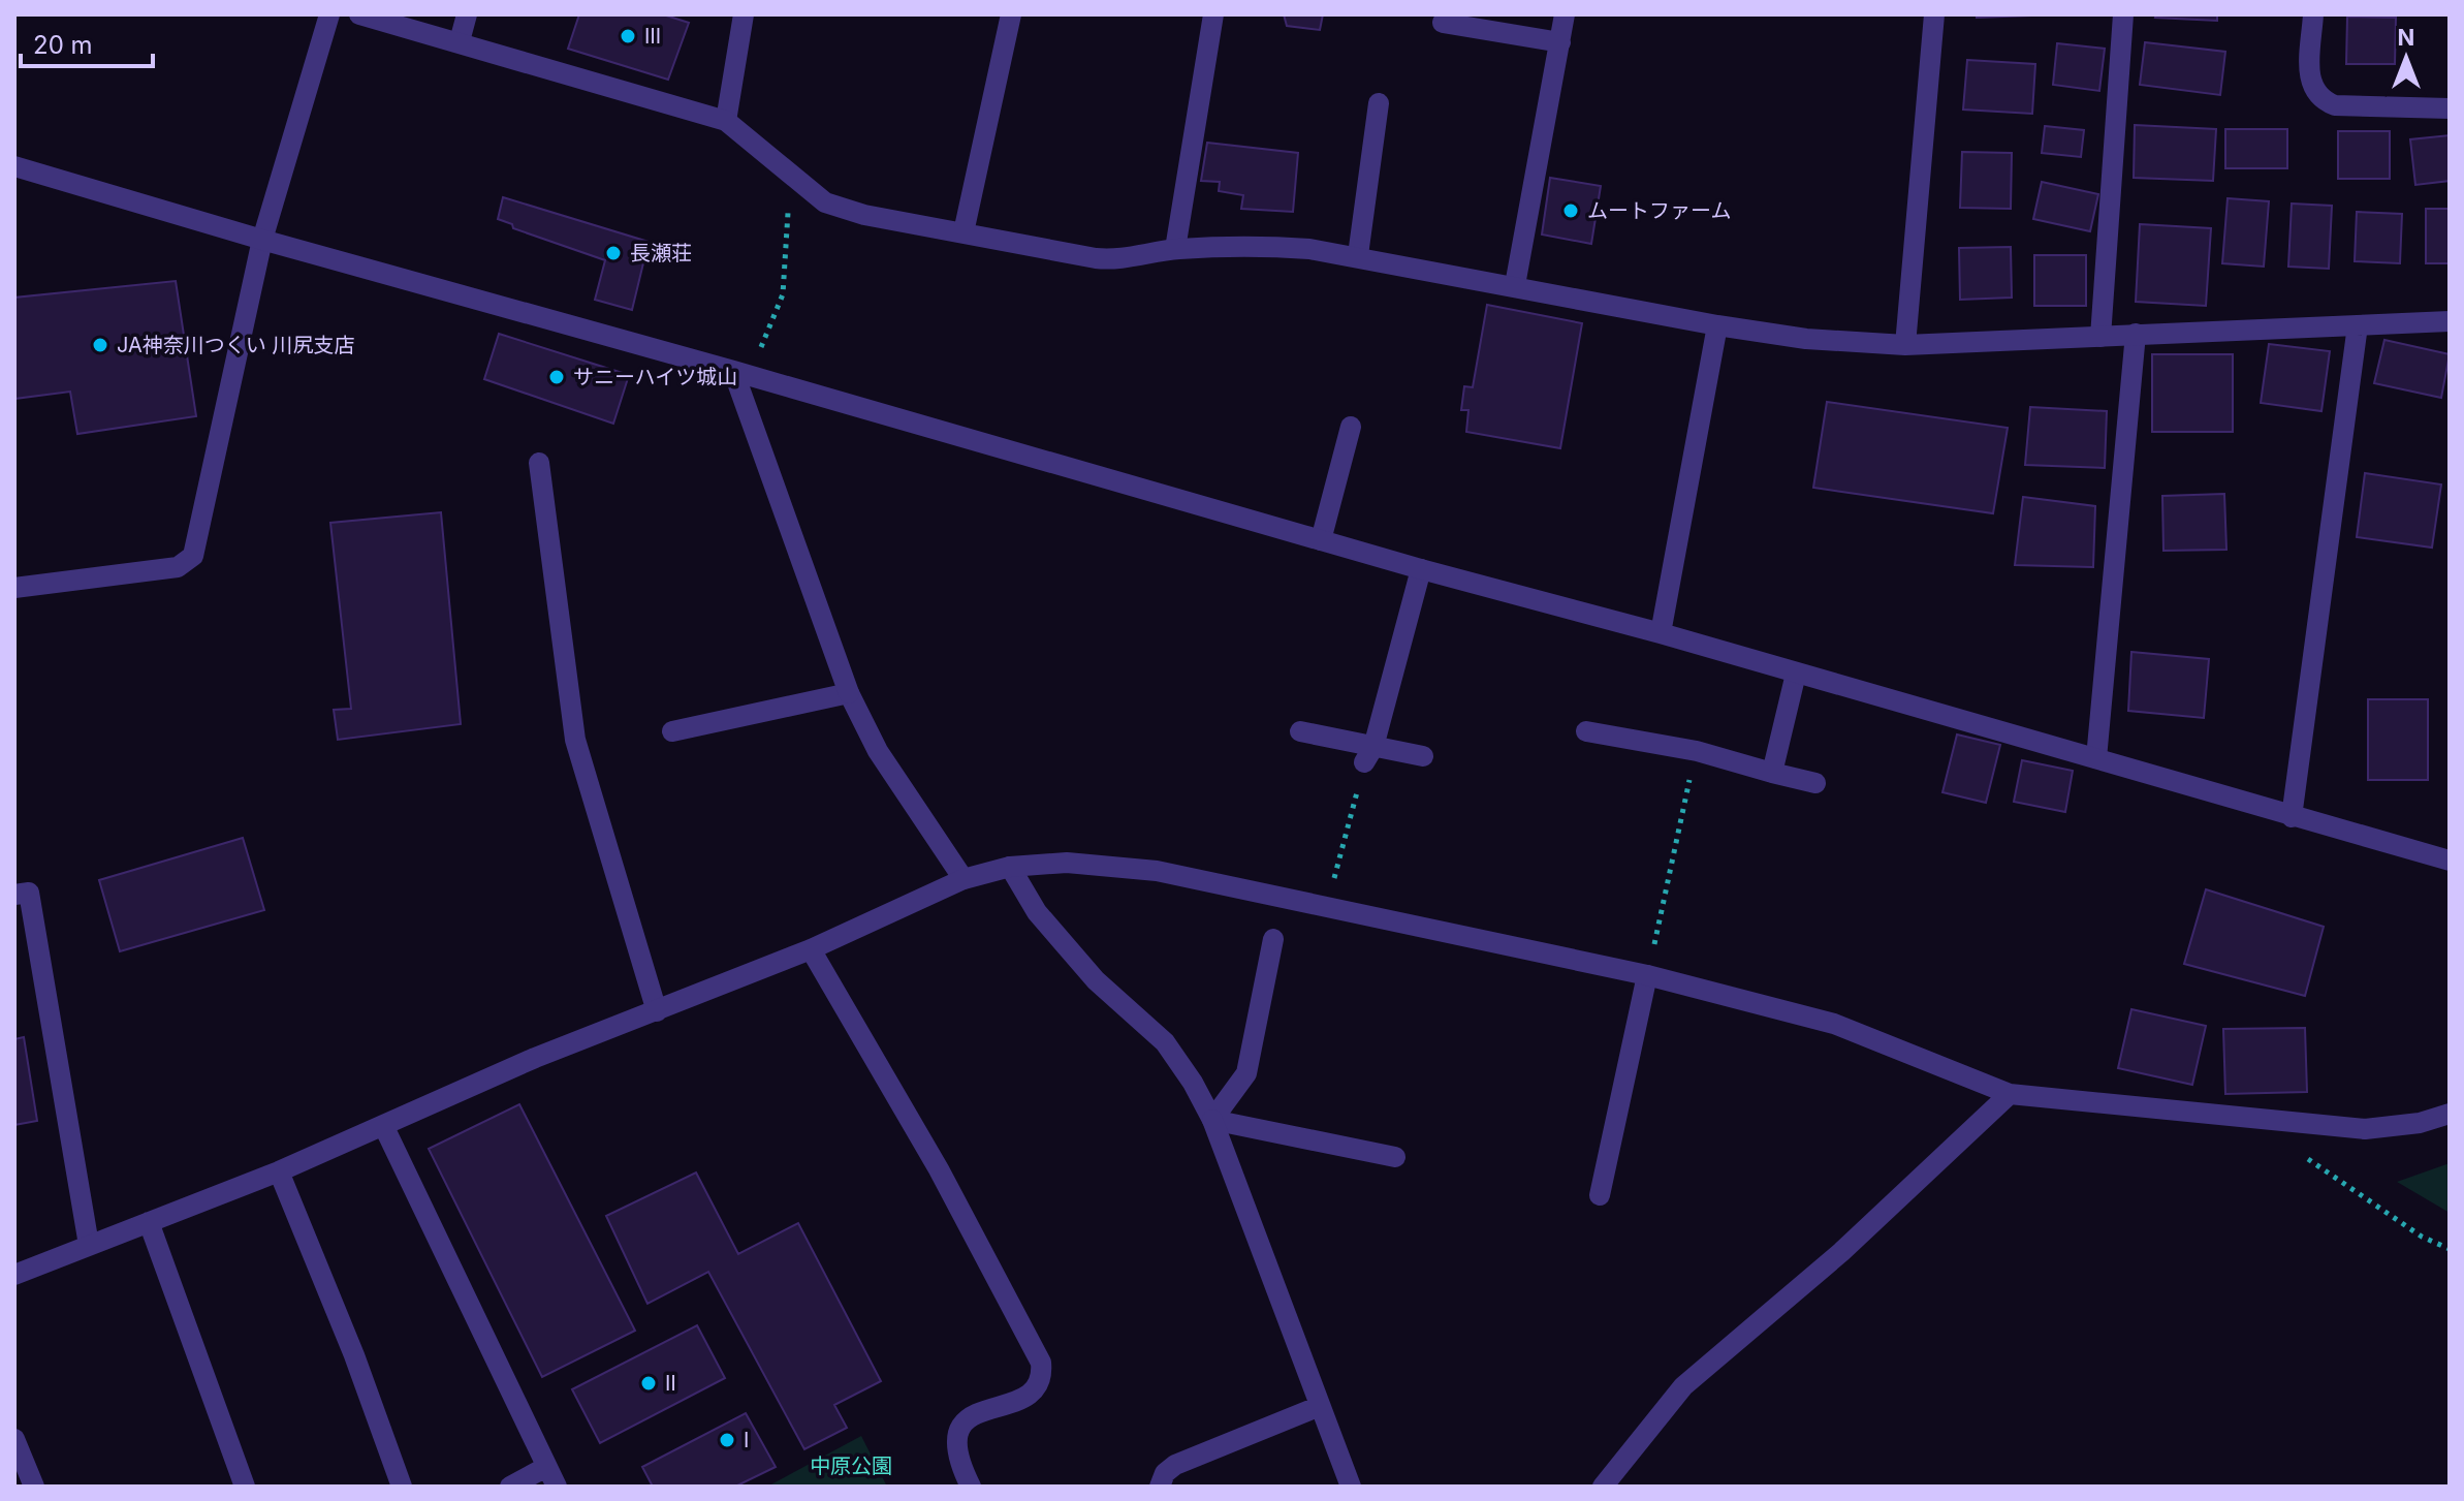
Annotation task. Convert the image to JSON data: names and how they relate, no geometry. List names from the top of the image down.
{
  "parks": ["中原公園"],
  "places": [
    "Ⅲ",
    "ムートファーム",
    "長瀬荘",
    "JA神奈川つくい 川尻支店",
    "サニーハイツ城山",
    "Ⅱ",
    "Ⅰ"
  ],
  "scale_bar": "20 m",
  "north": "top"
}
